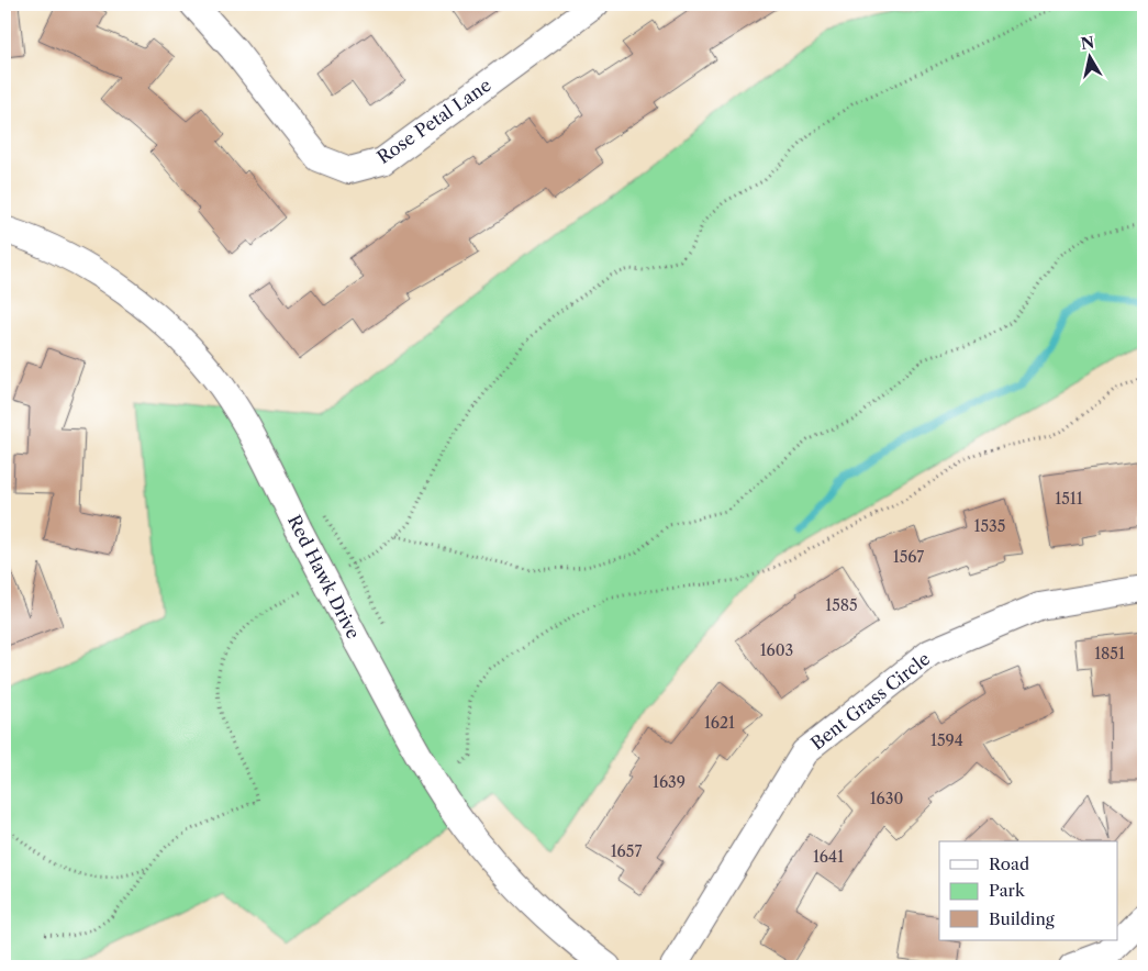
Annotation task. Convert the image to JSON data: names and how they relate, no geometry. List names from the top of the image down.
{
  "streets": {
    "street": ["Rose Petal Lane", "Red Hawk Drive", "Bent Grass Circle"]
  },
  "house_numbers": [
    "1511",
    "1535",
    "1567",
    "1585",
    "1603",
    "1851",
    "1621",
    "1594",
    "1639",
    "1630",
    "1657",
    "1641"
  ],
  "legend": ["Road", "Park", "Building"],
  "north": "top"
}
